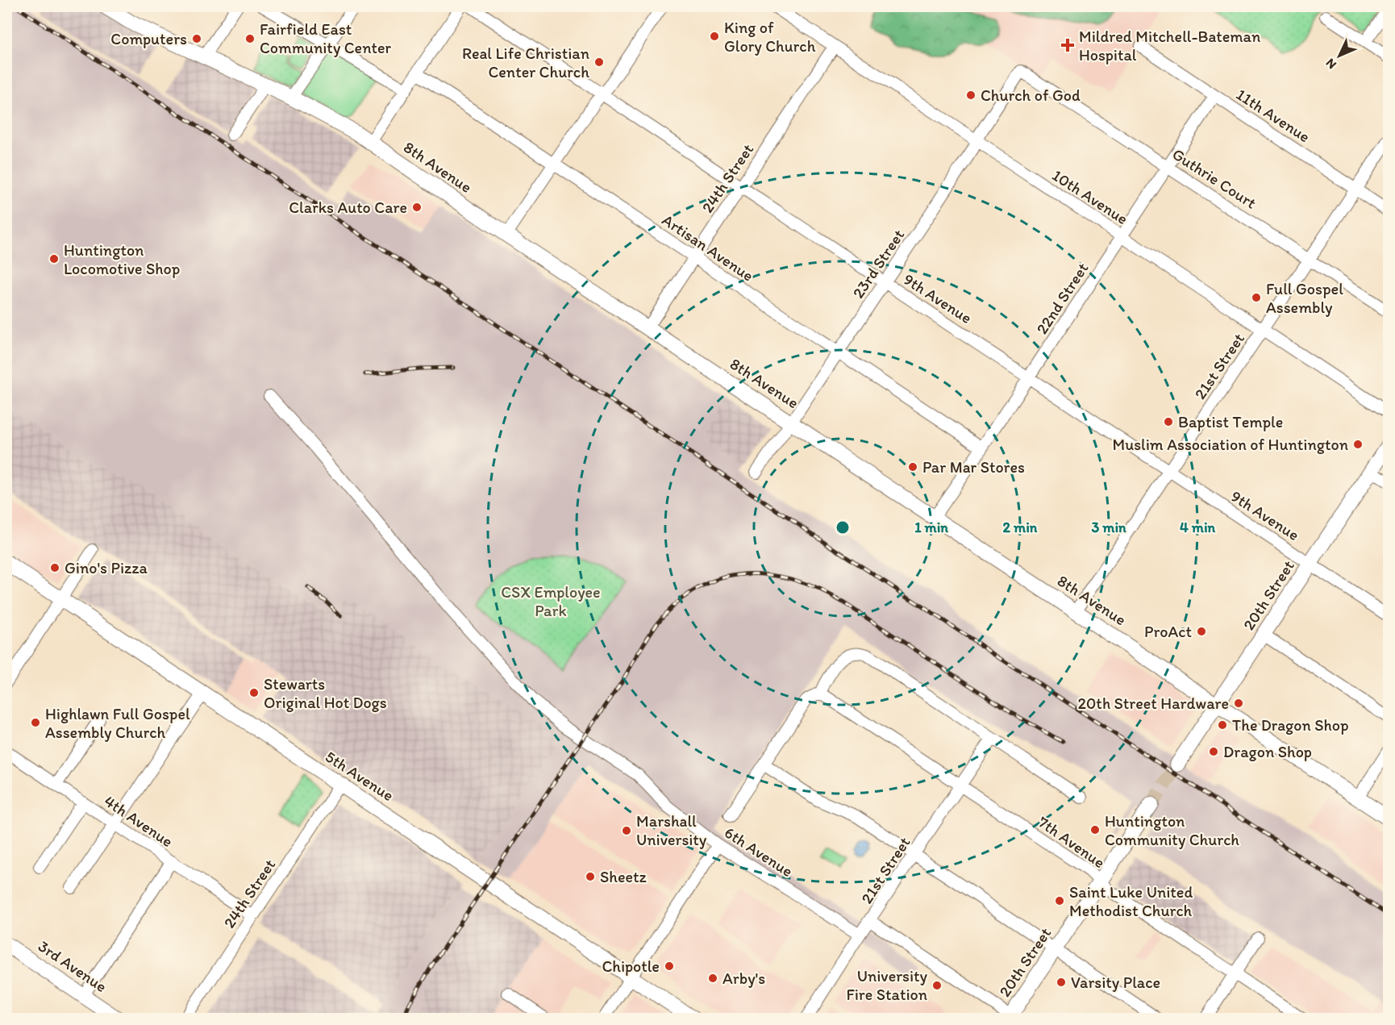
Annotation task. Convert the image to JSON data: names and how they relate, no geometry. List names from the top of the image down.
{
  "streets": {
    "main road": [
      "8th Avenue",
      "20th Street",
      "5th Avenue",
      "3rd Avenue"
    ],
    "street": [
      "11th Avenue",
      "24th Street",
      "Guthrie Court",
      "10th Avenue",
      "Artisan Avenue",
      "23rd Street",
      "9th Avenue",
      "22nd Street",
      "21st Street",
      "4th Avenue",
      "7th Avenue",
      "6th Avenue"
    ]
  },
  "crossings": [
    ["11th Avenue", "22nd Street"],
    ["11th Avenue", "21st Street"],
    ["8th Avenue", "24th Street"],
    ["8th Avenue", "23rd Street"],
    ["8th Avenue", "22nd Street"],
    ["8th Avenue", "21st Street"],
    ["8th Avenue", "20th Street"],
    ["24th Street", "10th Avenue"],
    ["24th Street", "Artisan Avenue"],
    ["24th Street", "9th Avenue"],
    ["24th Street", "5th Avenue"],
    ["24th Street", "4th Avenue"],
    ["Guthrie Court", "23rd Street"],
    ["Guthrie Court", "22nd Street"],
    ["Guthrie Court", "21st Street"],
    ["10th Avenue", "23rd Street"],
    ["10th Avenue", "22nd Street"],
    ["10th Avenue", "21st Street"],
    ["Artisan Avenue", "23rd Street"],
    ["Artisan Avenue", "22nd Street"],
    ["23rd Street", "9th Avenue"],
    ["9th Avenue", "22nd Street"],
    ["9th Avenue", "21st Street"],
    ["9th Avenue", "20th Street"],
    ["21st Street", "7th Avenue"],
    ["21st Street", "6th Avenue"],
    ["20th Street", "7th Avenue"]
  ],
  "parks": ["CSX Employee Park"],
  "places": {
    "other": [
      "King of Glory Church",
      "Computers",
      "Fairfield East Community Center",
      "Real Life Christian Center Church",
      "Church of God",
      "Clarks Auto Care",
      "Huntington Locomotive Shop",
      "Full Gospel Assembly",
      "Baptist Temple",
      "Muslim Association of Huntington",
      "Par Mar Stores",
      "Gino's Pizza",
      "ProAct",
      "Stewarts Original Hot Dogs",
      "20th Street Hardware",
      "Highlawn Full Gospel Assembly Church",
      "The Dragon Shop",
      "Dragon Shop",
      "Huntington Community Church",
      "Marshall University",
      "Sheetz",
      "Saint Luke United Methodist Church",
      "Chipotle",
      "Arby's",
      "Varsity Place",
      "University Fire Station"
    ],
    "health": ["Mildred Mitchell-Bateman Hospital"]
  },
  "north": "bottom left",
  "rings": [
    "1 min",
    "2 min",
    "3 min",
    "4 min"
  ]
}
